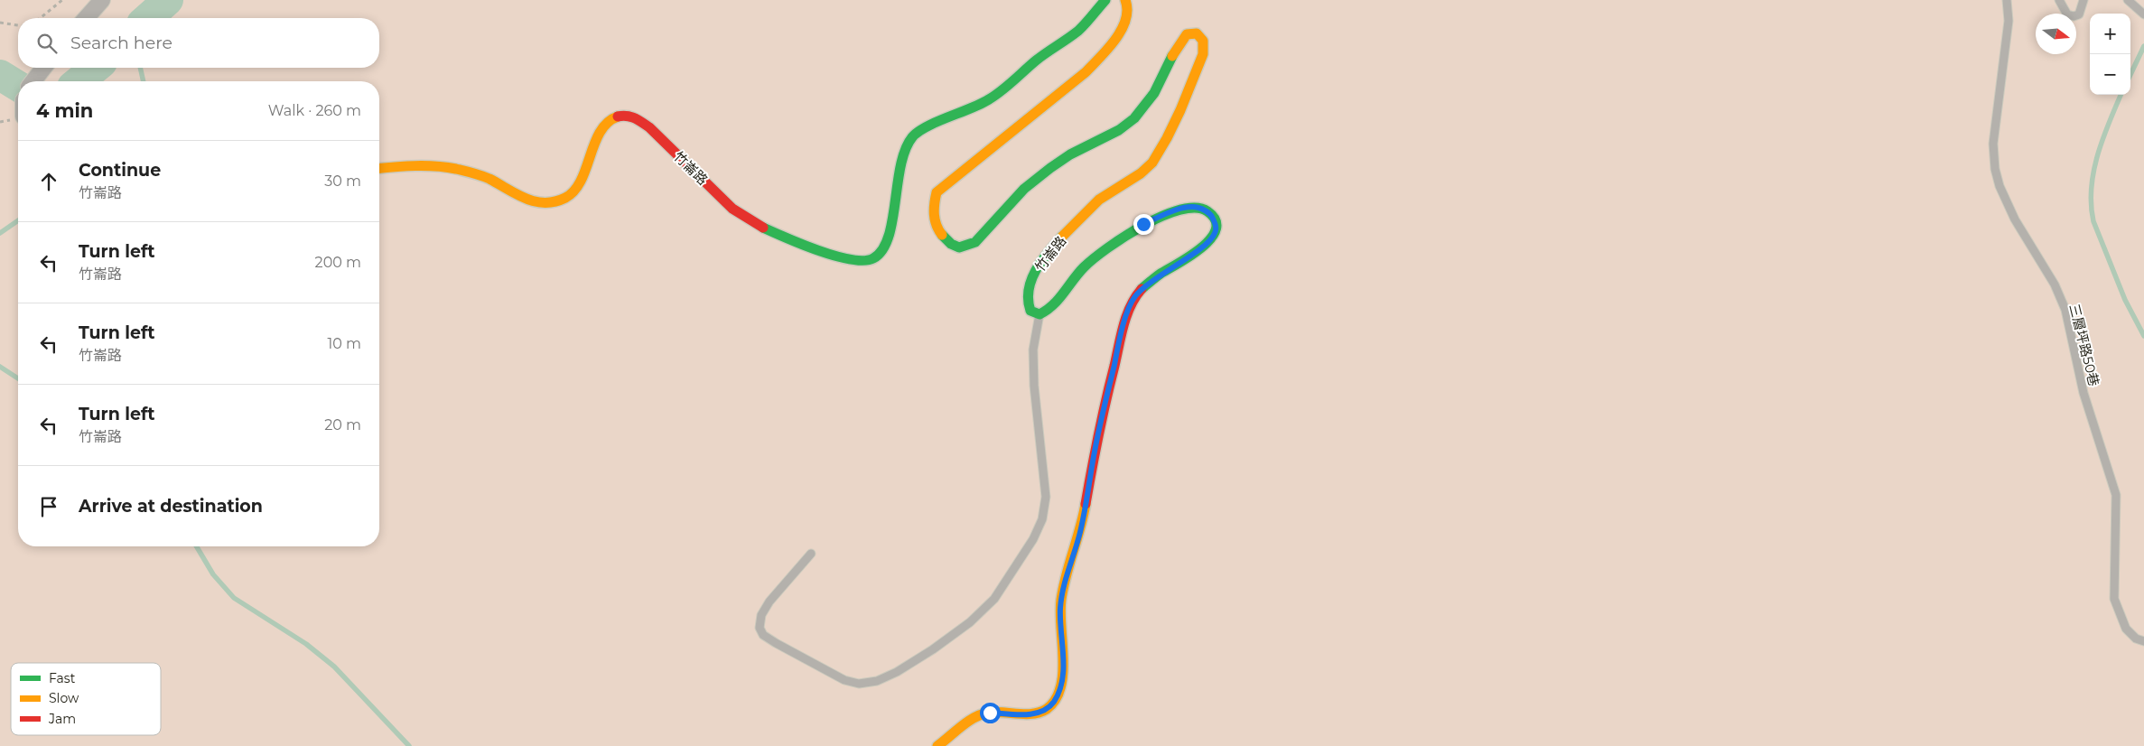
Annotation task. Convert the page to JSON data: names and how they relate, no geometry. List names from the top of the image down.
{
  "streets": {
    "street": ["竹崙路"],
    "lane": ["三層坪路50巷"]
  },
  "legend": ["Fast", "Slow", "Jam"],
  "north": "right",
  "page": {
    "map_buttons": ["+", "−"],
    "search": "Search here",
    "heading": ["4 min", "Walk · 260 m"],
    "list": [
      ["Continue", "竹崙路", "30 m"],
      ["Turn left", "竹崙路", "200 m"],
      ["Turn left", "竹崙路", "10 m"],
      ["Turn left", "竹崙路", "20 m"],
      "Arrive at destination"
    ]
  }
}
